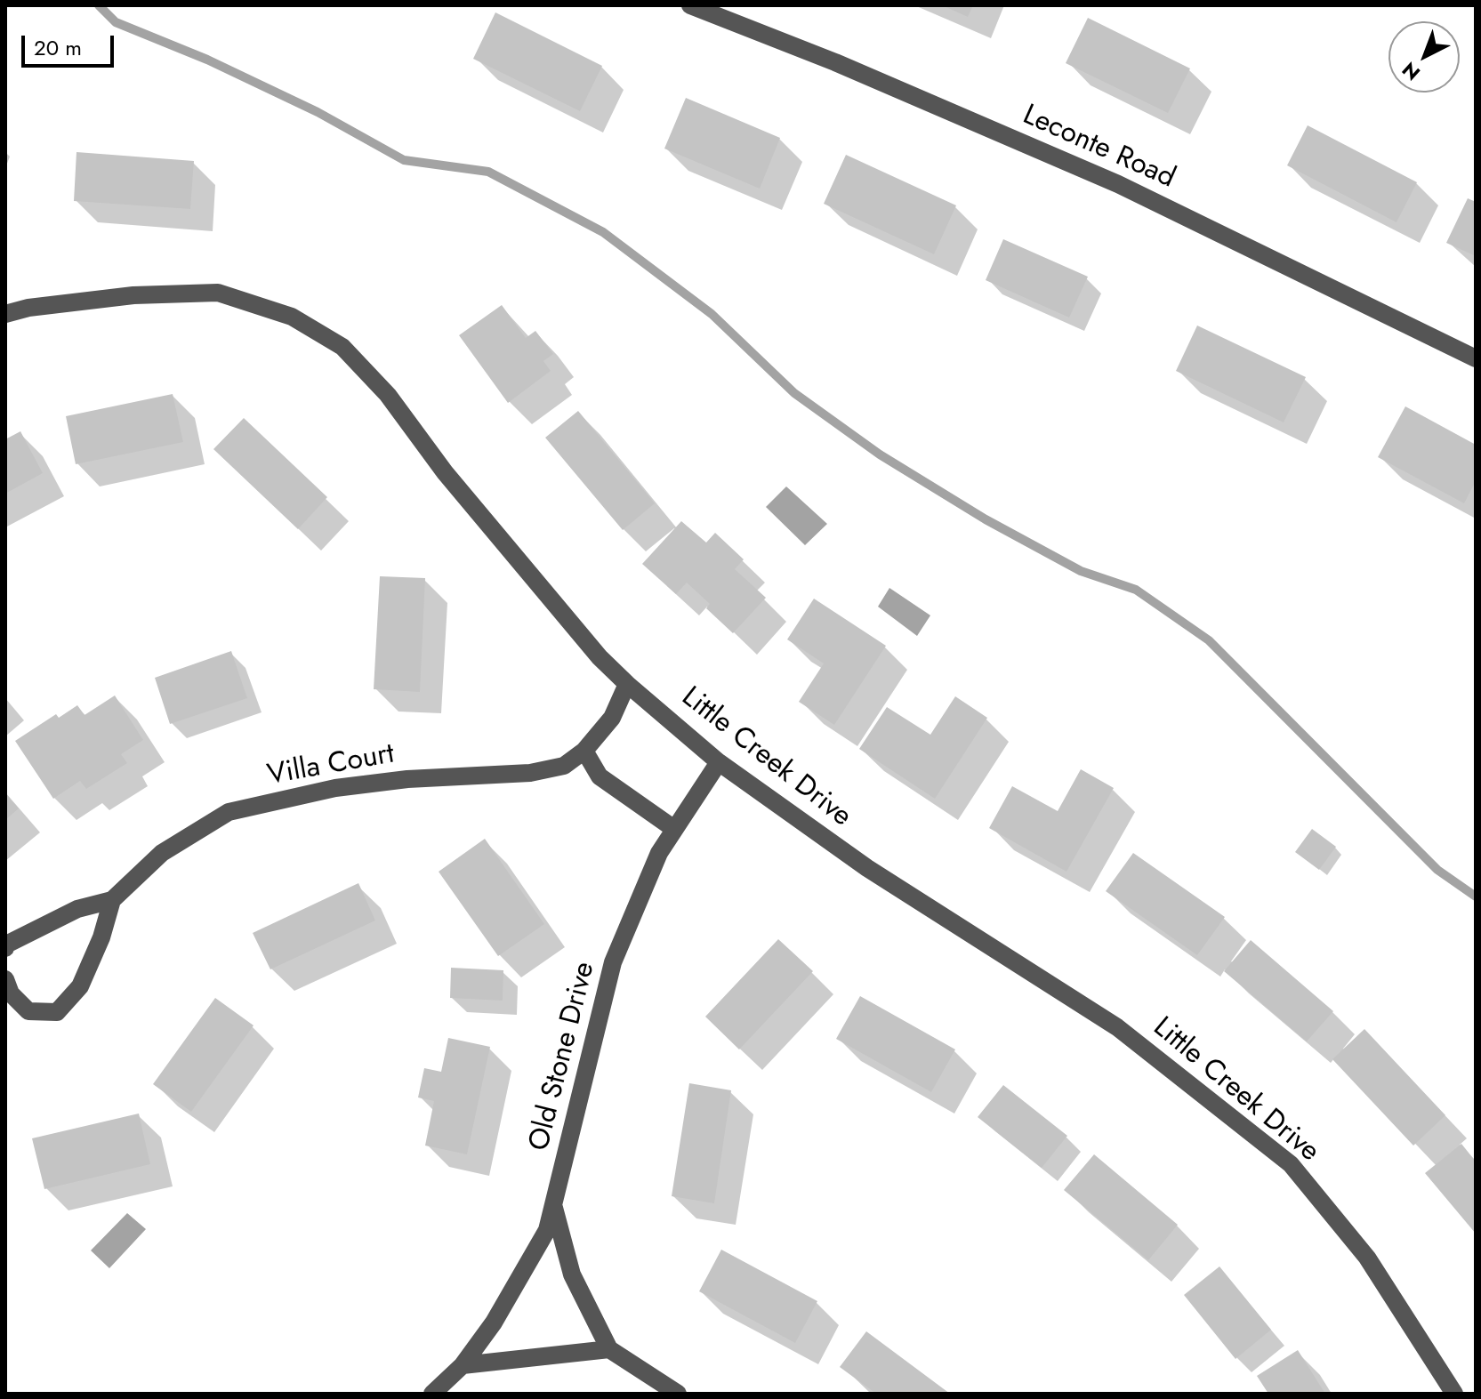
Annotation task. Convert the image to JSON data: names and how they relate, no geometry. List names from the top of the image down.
{
  "streets": {
    "street": [
      "Leconte Road",
      "Little Creek Drive",
      "Villa Court",
      "Old Stone Drive"
    ]
  },
  "crossings": [
    ["Little Creek Drive", "Villa Court"],
    ["Little Creek Drive", "Old Stone Drive"]
  ],
  "scale_bar": "20 m",
  "north": "bottom left"
}
